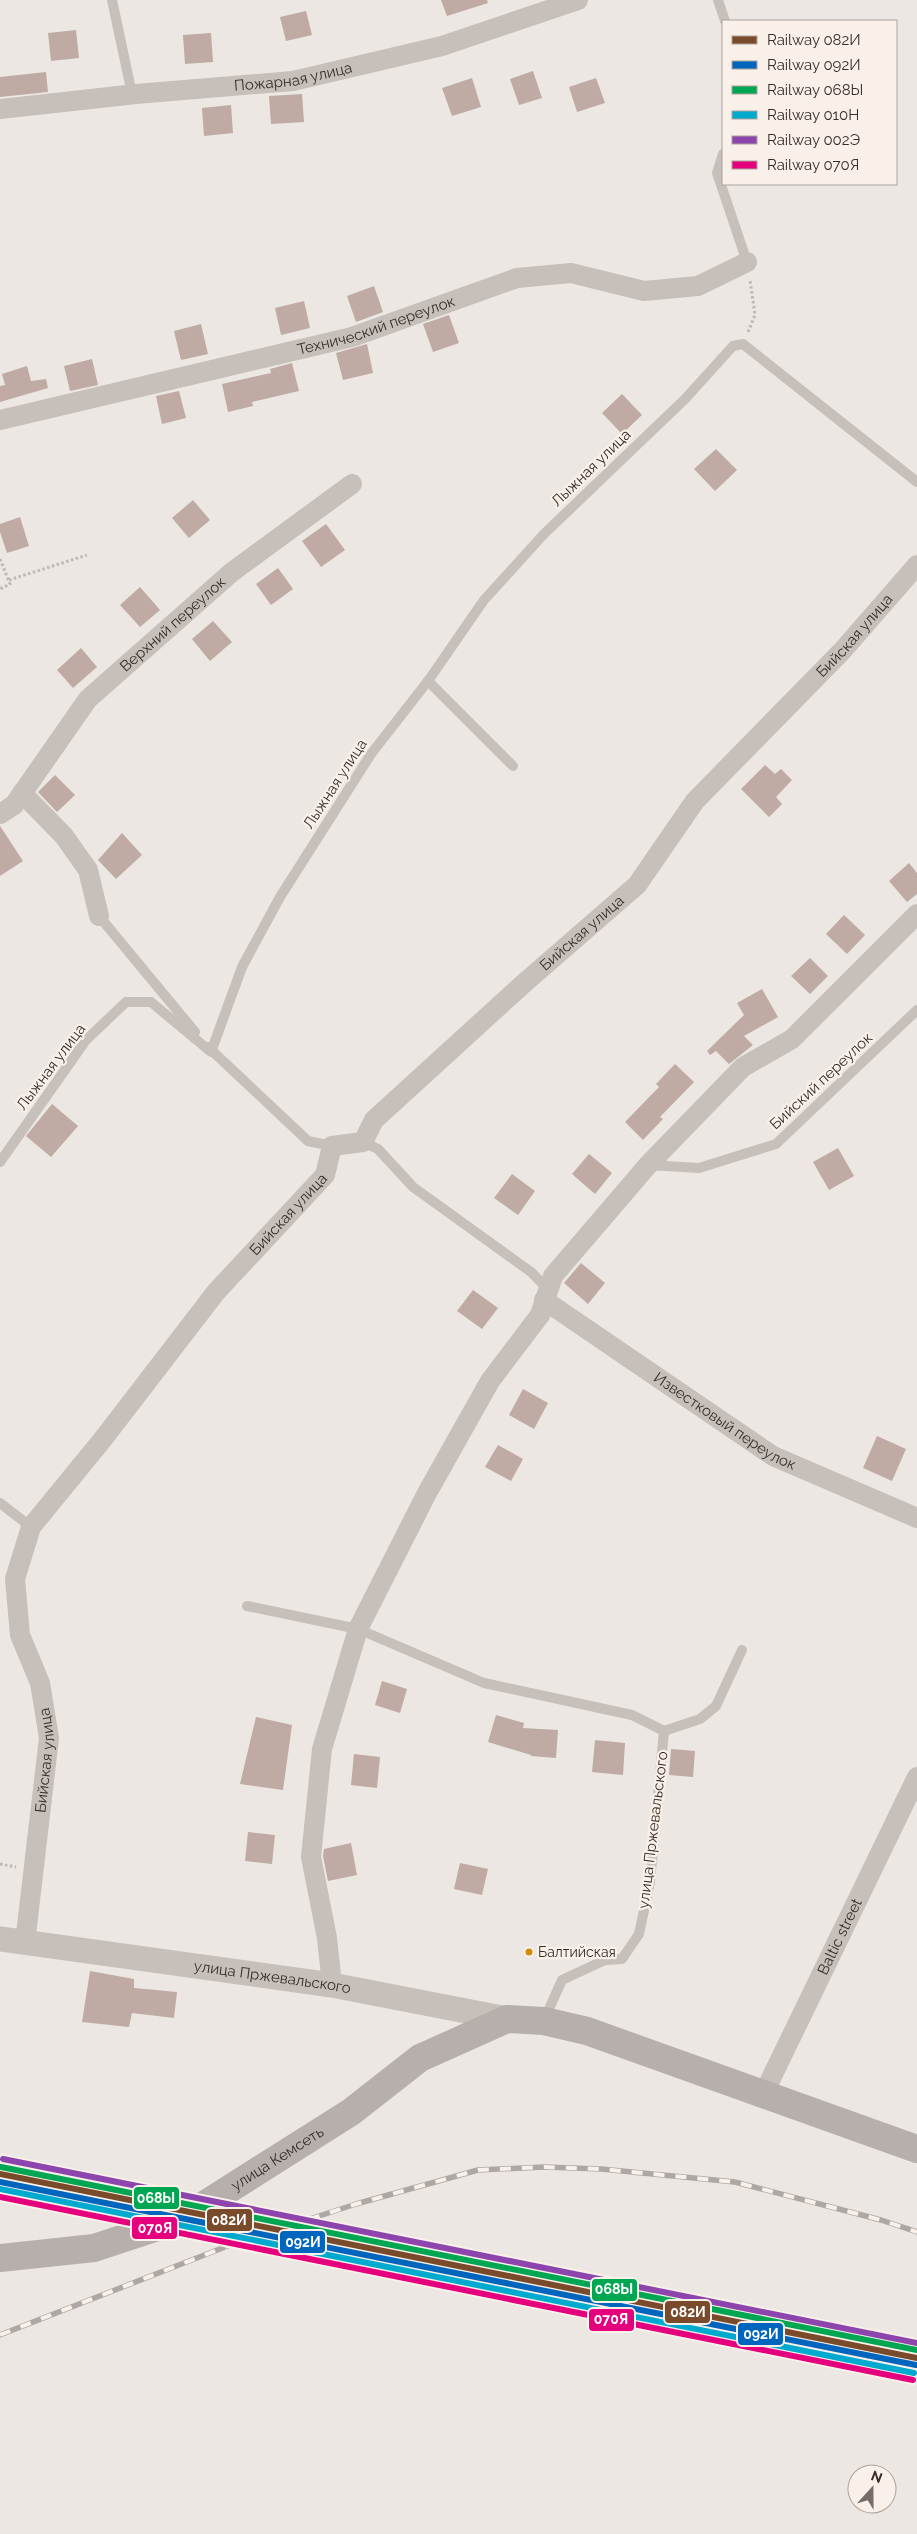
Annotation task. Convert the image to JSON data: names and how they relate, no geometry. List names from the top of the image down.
{
  "streets": {
    "main road": ["улица Пржевальского", "улица Кемсеть"],
    "street": [
      "Пожарная улица",
      "Технический переулок",
      "Верхний переулок",
      "Бийская улица",
      "Известковый переулок",
      "Baltic street"
    ],
    "lane": ["Лыжная улица", "Бийский переулок"]
  },
  "crossings": [
    ["Бийская улица", "Известковый переулок"],
    ["Бийская улица", "улица Пржевальского"],
    ["улица Пржевальского", "Baltic street"],
    ["улица Пржевальского", "улица Кемсеть"]
  ],
  "places": ["Балтийская"],
  "lines": [
    "rail line 002Э",
    "rail line 068Ы",
    "rail line 082И",
    "rail line 092И",
    "rail line 010Н",
    "rail line 070Я"
  ],
  "legend": [
    "Railway 082И",
    "Railway 092И",
    "Railway 068Ы",
    "Railway 010Н",
    "Railway 002Э",
    "Railway 070Я"
  ],
  "north": "top"
}
